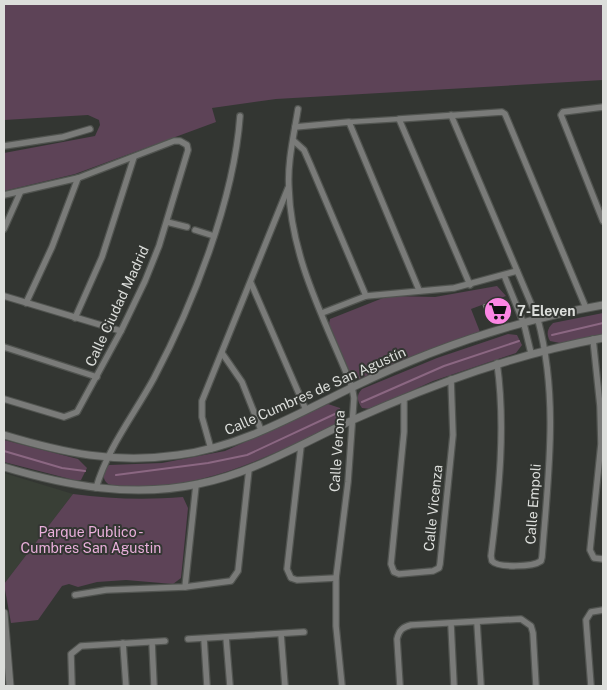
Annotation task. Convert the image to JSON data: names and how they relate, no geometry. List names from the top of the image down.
{
  "streets": {
    "street": [
      "Calle Ciudad Madrid",
      "Calle Cumbres de San Agustín",
      "Calle Verona",
      "Calle Empoli",
      "Calle Vicenza"
    ]
  },
  "crossings": [
    ["Calle Cumbres de San Agustín", "Calle Verona"],
    ["Calle Cumbres de San Agustín", "Calle Empoli"]
  ],
  "parks": ["Parque Publico - Cumbres San Agustin"],
  "places": {
    "supermarket": ["7-Eleven"]
  }
}
